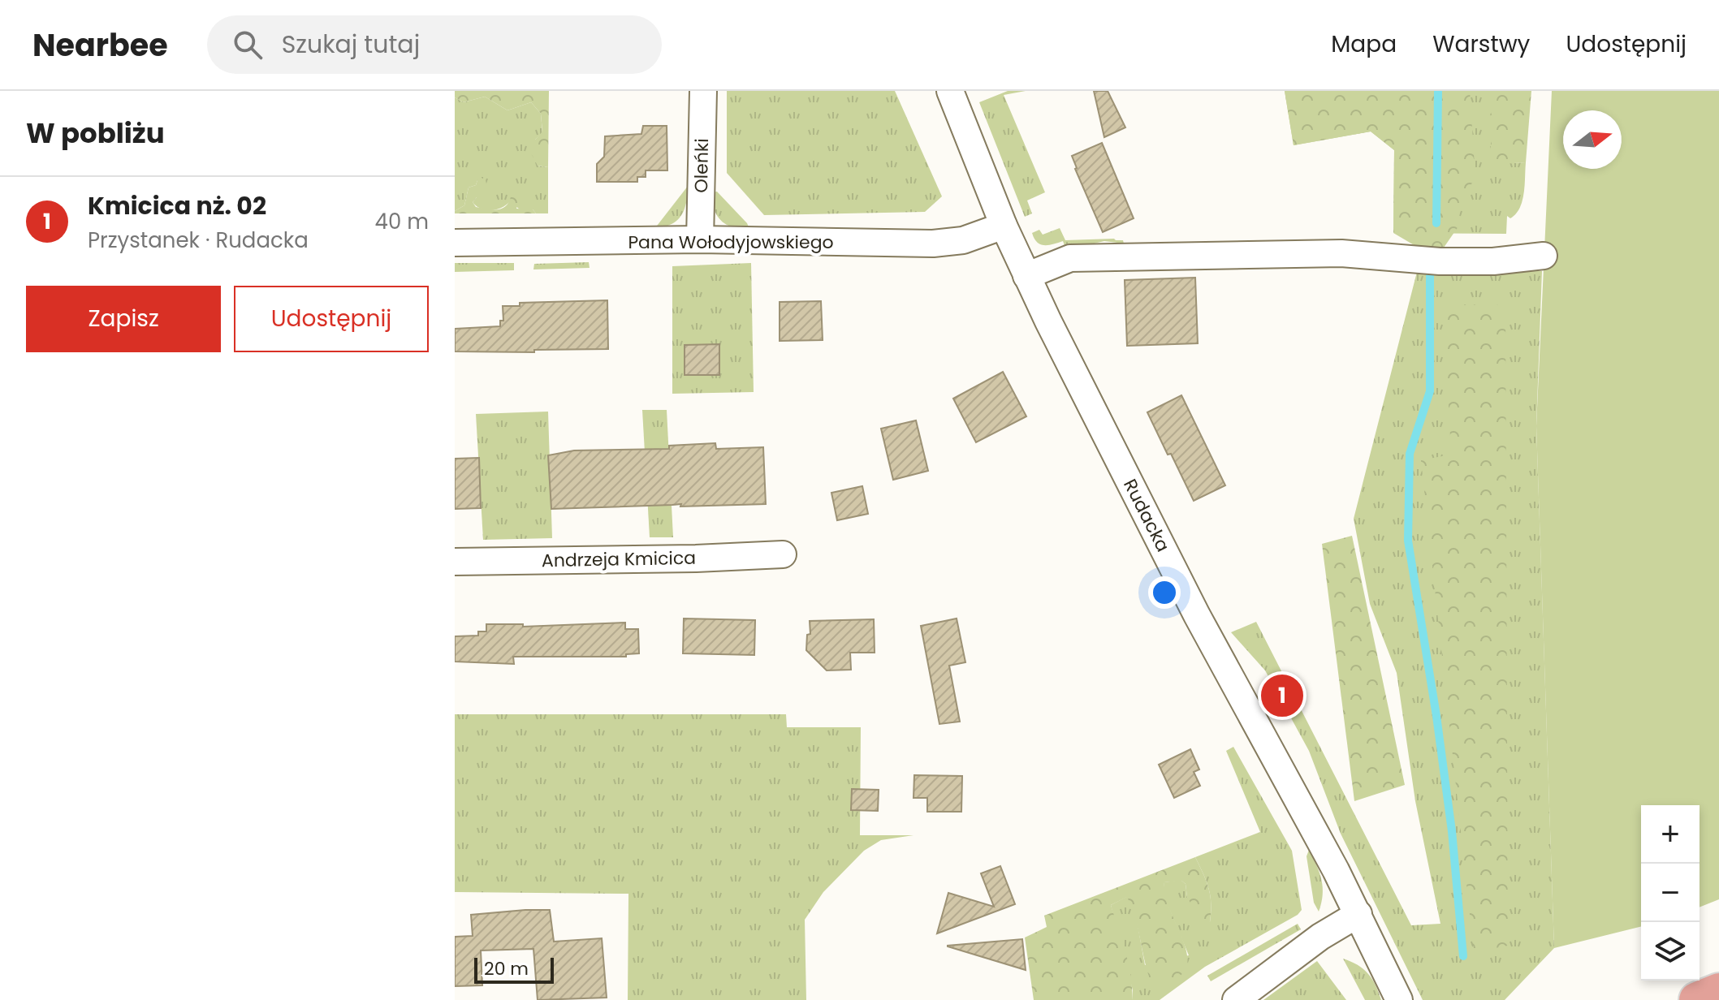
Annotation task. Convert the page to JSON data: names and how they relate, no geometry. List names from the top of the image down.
{
  "streets": {
    "street": [
      "Oleńki",
      "Pana Wołodyjowskiego",
      "Rudacka",
      "Andrzeja Kmicica"
    ]
  },
  "crossings": [
    ["Oleńki", "Pana Wołodyjowskiego"],
    ["Pana Wołodyjowskiego", "Rudacka"]
  ],
  "scale_bar": "20 m",
  "north": "right",
  "page": {
    "header": "Nearbee",
    "search": "Szukaj tutaj",
    "nav": ["Mapa", "Warstwy", "Udostępnij"],
    "heading": "W pobliżu",
    "list": [
      {
        "mark": "1",
        "name": "Kmicica nż. 02",
        "note": "Przystanek · Rudacka",
        "value": "40 m"
      }
    ],
    "buttons": ["Zapisz", "Udostępnij"],
    "pins": "1",
    "map_buttons": ["+", "−"],
    "scale": "20 m"
  }
}
